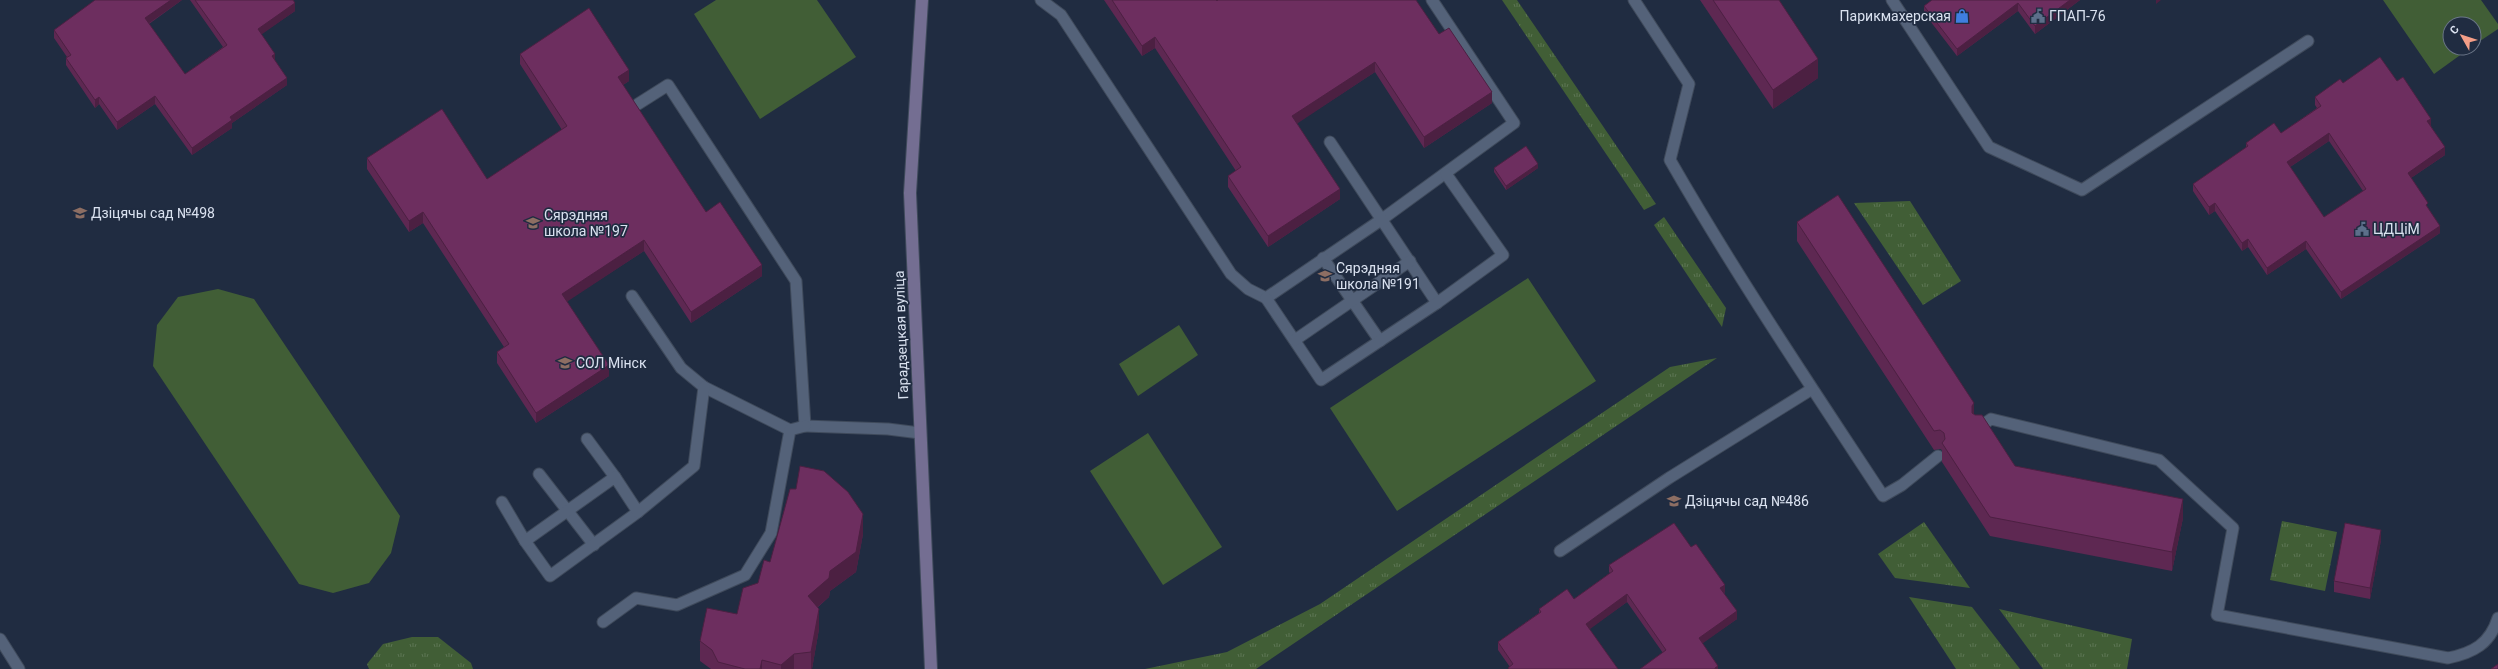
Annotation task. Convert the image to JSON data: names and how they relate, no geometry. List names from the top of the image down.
{
  "streets": {
    "street": ["Гарадзецкая вуліца"]
  },
  "places": {
    "shop": ["Парикмахерская"],
    "public building": ["ГПАП-76", "ЦДЦіМ"],
    "school or university": [
      "Дзіцячы сад №498",
      "Сярэдняя школа №197",
      "Сярэдняя школа №191",
      "СОЛ Мінск",
      "Дзіцячы сад №486"
    ]
  },
  "north": "top left"
}
